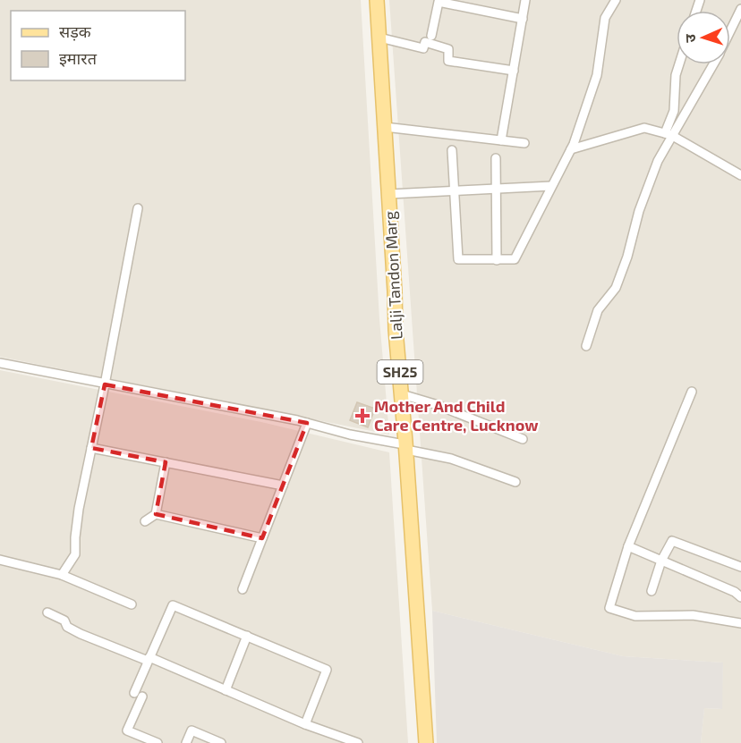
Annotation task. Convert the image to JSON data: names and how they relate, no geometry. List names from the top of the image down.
{
  "streets": {
    "main road": ["Lalji Tandon Marg", "SH25"]
  },
  "places": {
    "health": ["Mother And Child Care Centre, Lucknow"]
  },
  "legend": ["सड़क", "इमारत"],
  "north": "left"
}
